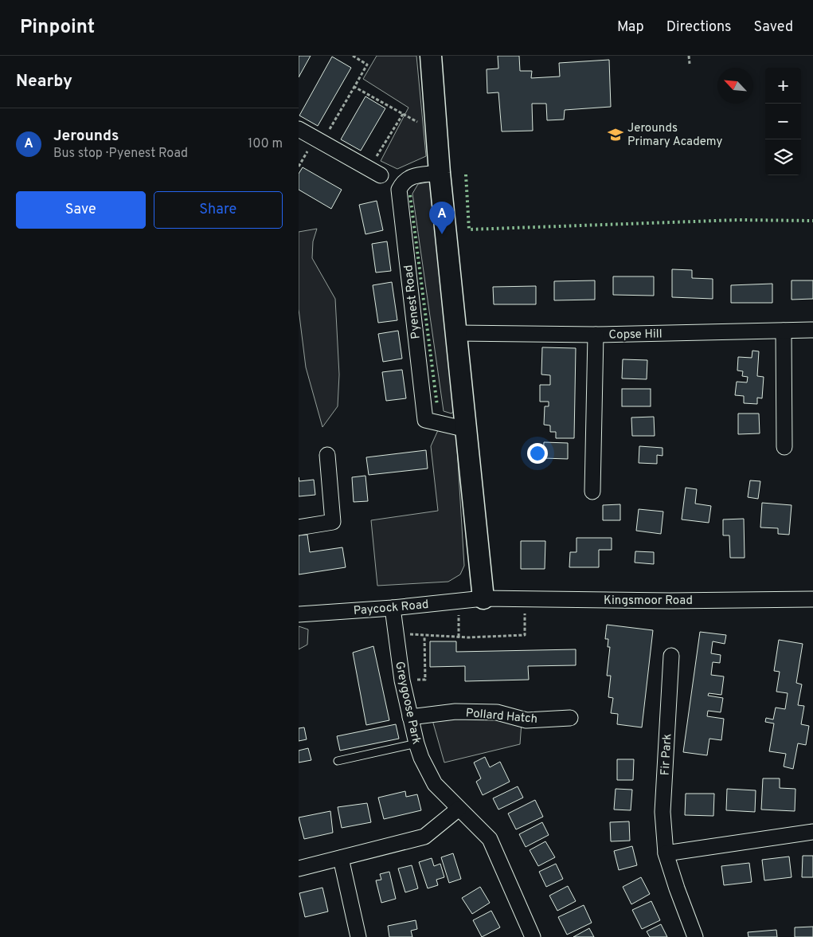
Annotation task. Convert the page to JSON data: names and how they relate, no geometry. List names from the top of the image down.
{
  "streets": {
    "street": [
      "Pyenest Road",
      "Copse Hill",
      "Kingsmoor Road",
      "Paycock Road",
      "Greygoose Park",
      "Pollard Hatch",
      "Fir Park"
    ]
  },
  "crossings": [
    ["Kingsmoor Road", "Paycock Road"],
    ["Paycock Road", "Greygoose Park"],
    ["Greygoose Park", "Pollard Hatch"]
  ],
  "places": {
    "school or university": ["Jerounds Primary Academy"]
  },
  "north": "top left",
  "page": {
    "header": "Pinpoint",
    "nav": ["Map", "Directions", "Saved"],
    "heading": "Nearby",
    "map_buttons": ["+", "−"],
    "list": [
      {
        "mark": "A",
        "name": "Jerounds",
        "note": "Bus stop · Pyenest Road",
        "value": "100 m"
      }
    ],
    "buttons": ["Save", "Share"],
    "pins": "A"
  }
}
